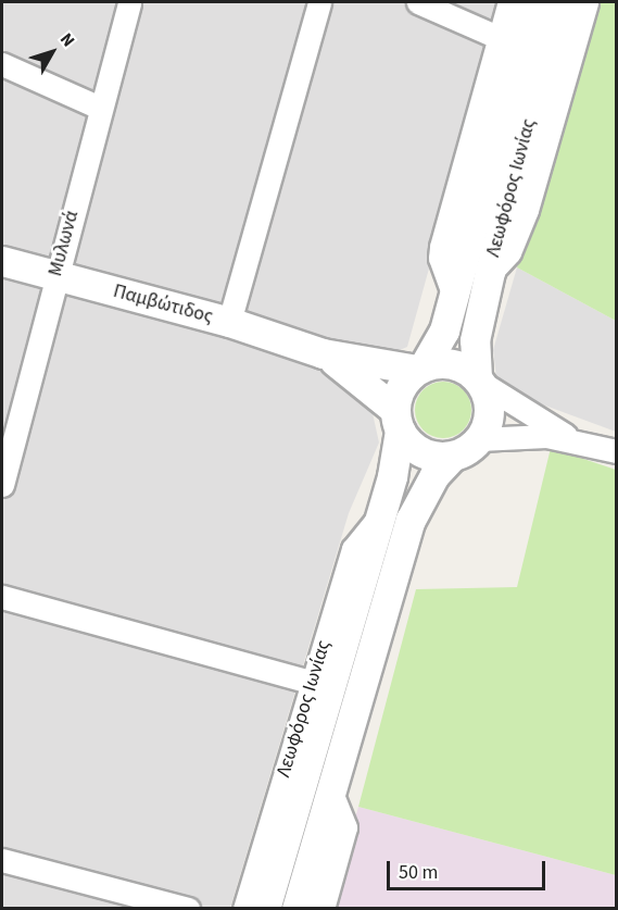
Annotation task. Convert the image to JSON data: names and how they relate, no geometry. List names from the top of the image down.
{
  "streets": {
    "street": ["Λεωφόρος Ιωνίας", "Μυλωνά", "Παμβώτιδος"]
  },
  "crossings": [
    ["Λεωφόρος Ιωνίας", "Παμβώτιδος"],
    ["Μυλωνά", "Παμβώτιδος"]
  ],
  "scale_bar": "50 m",
  "north": "top right"
}
